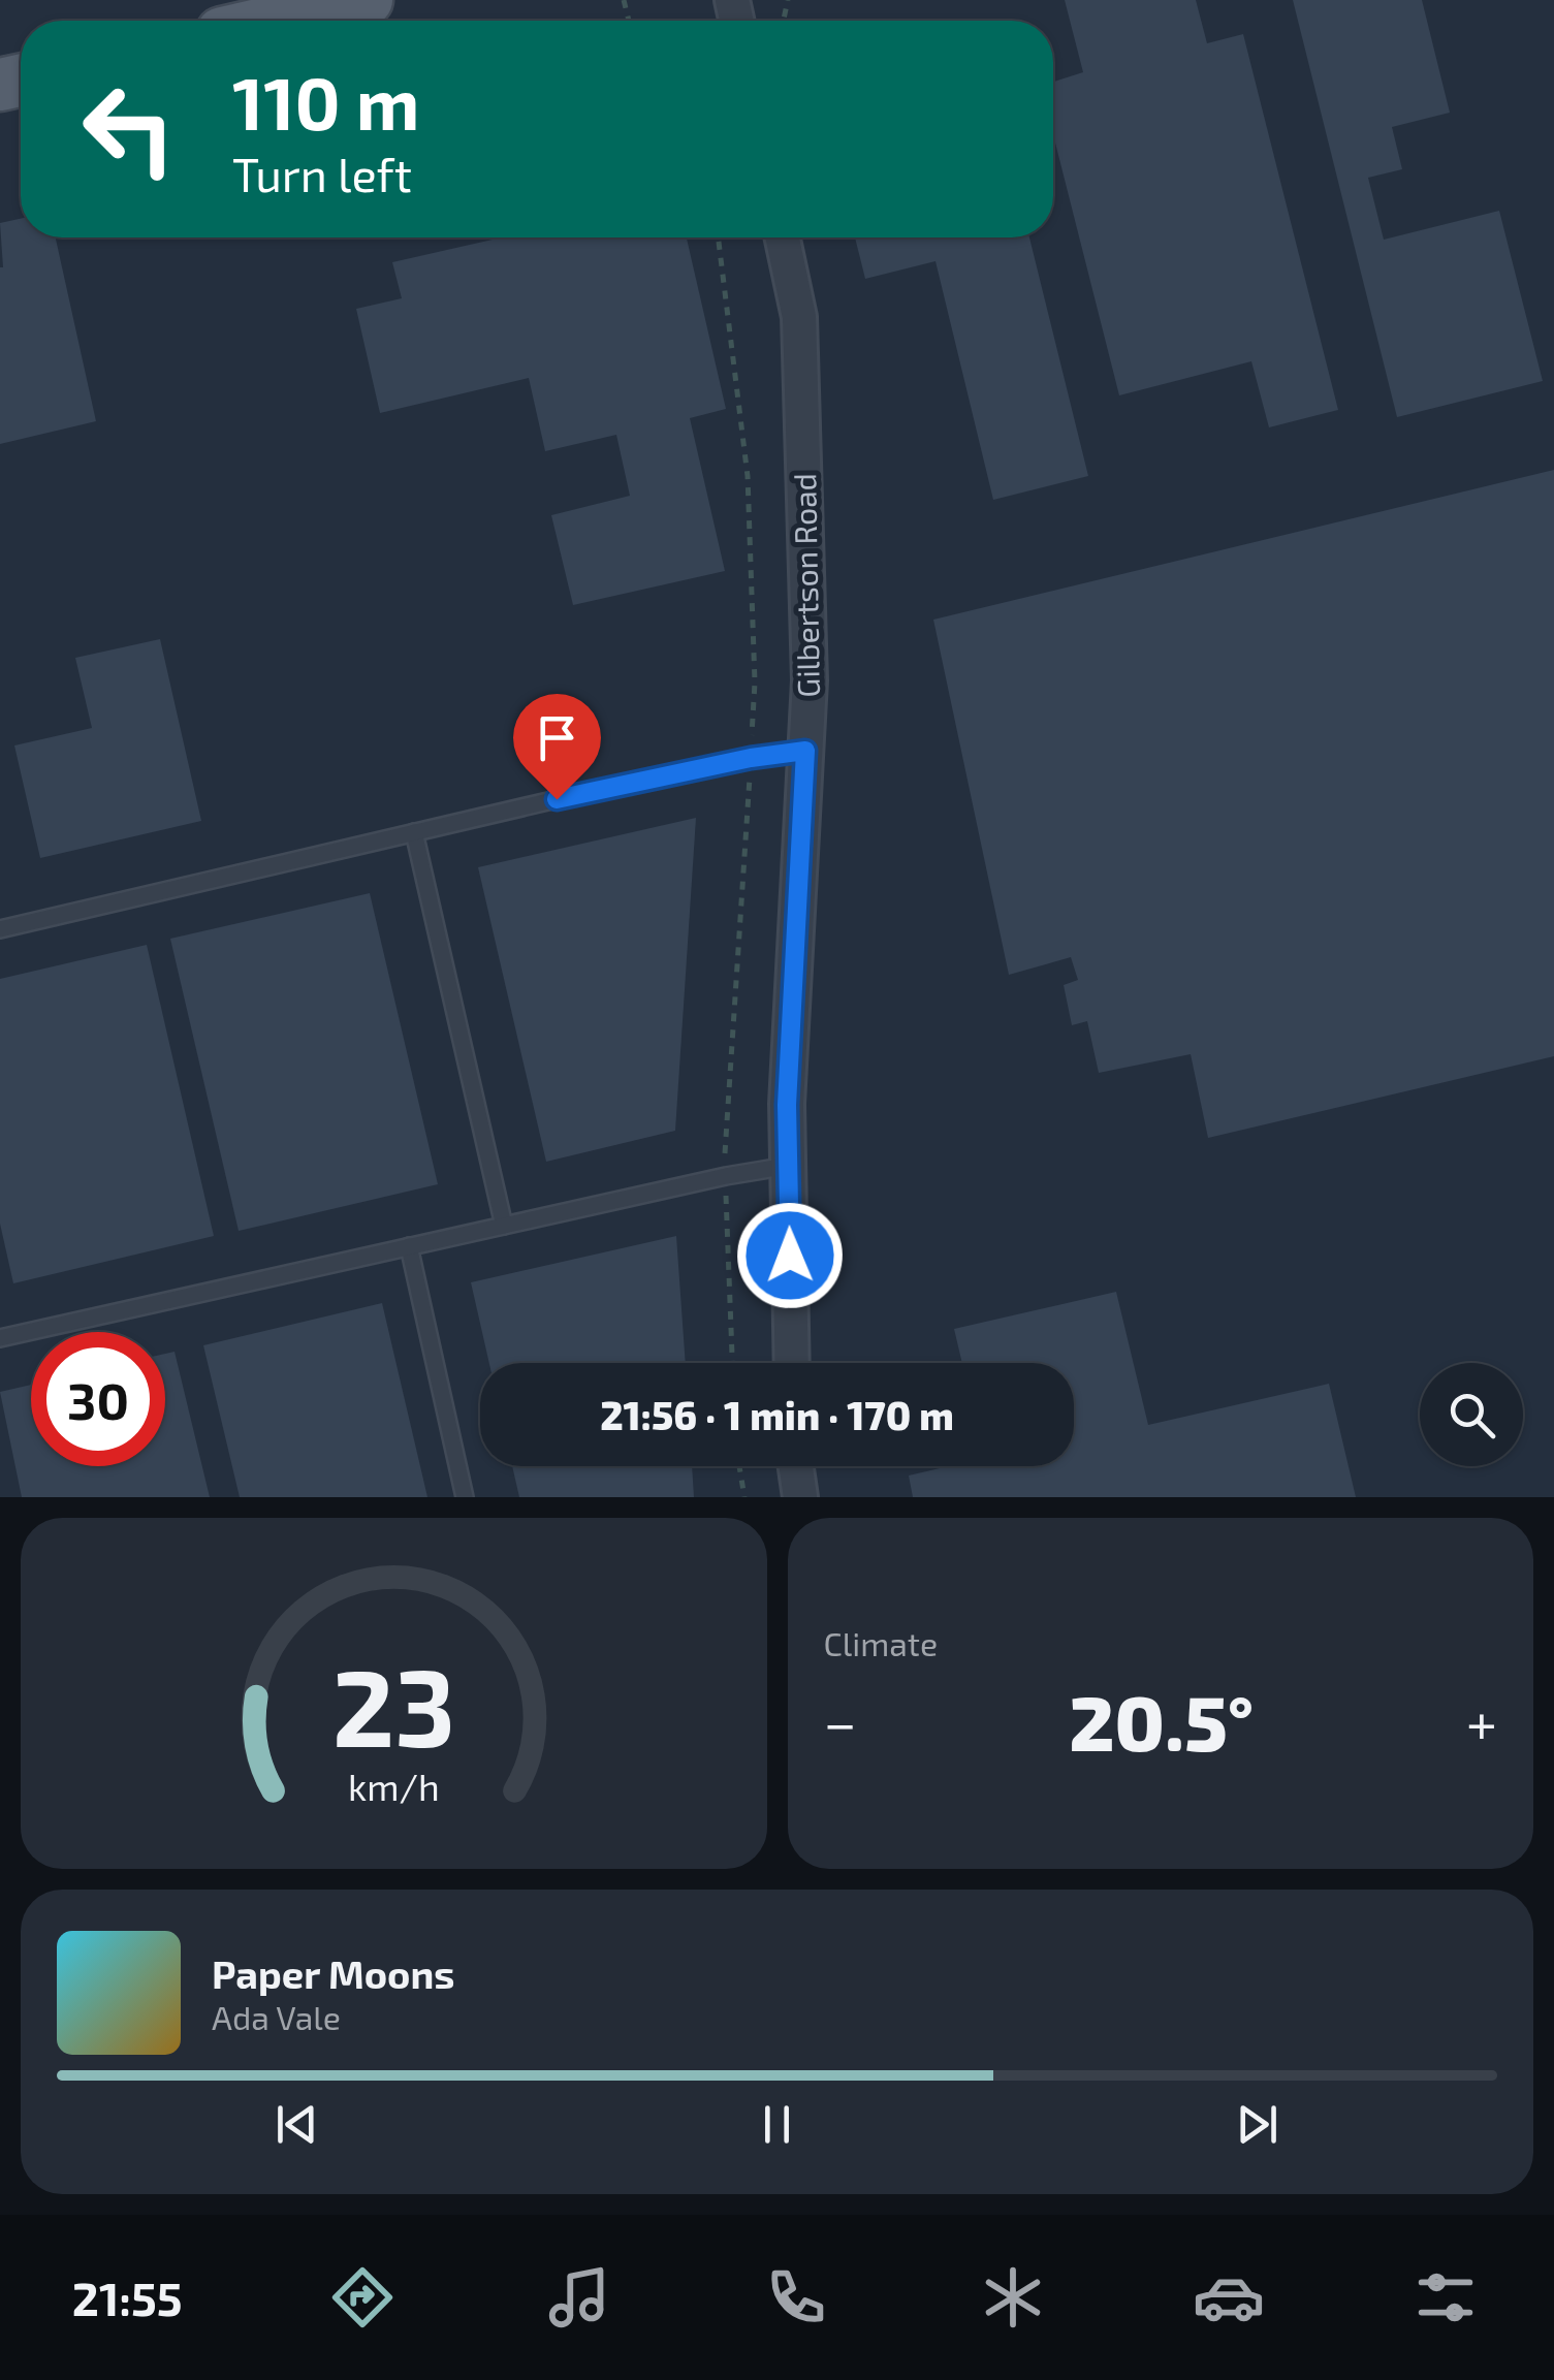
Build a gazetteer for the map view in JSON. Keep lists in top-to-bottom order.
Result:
{
  "streets": {
    "street": ["Gilbertson Road"]
  },
  "page": {
    "turn": ["110 m", "Turn left"],
    "limit": "30",
    "trip": "21:56 · 1 min · 170 m",
    "tile": "Climate",
    "heat": ["−", "20.5°", "+"],
    "song": ["Paper Moons", "Ada Vale"],
    "tabs": "21:55",
    "gauge": ["23", "km/h"]
  }
}
